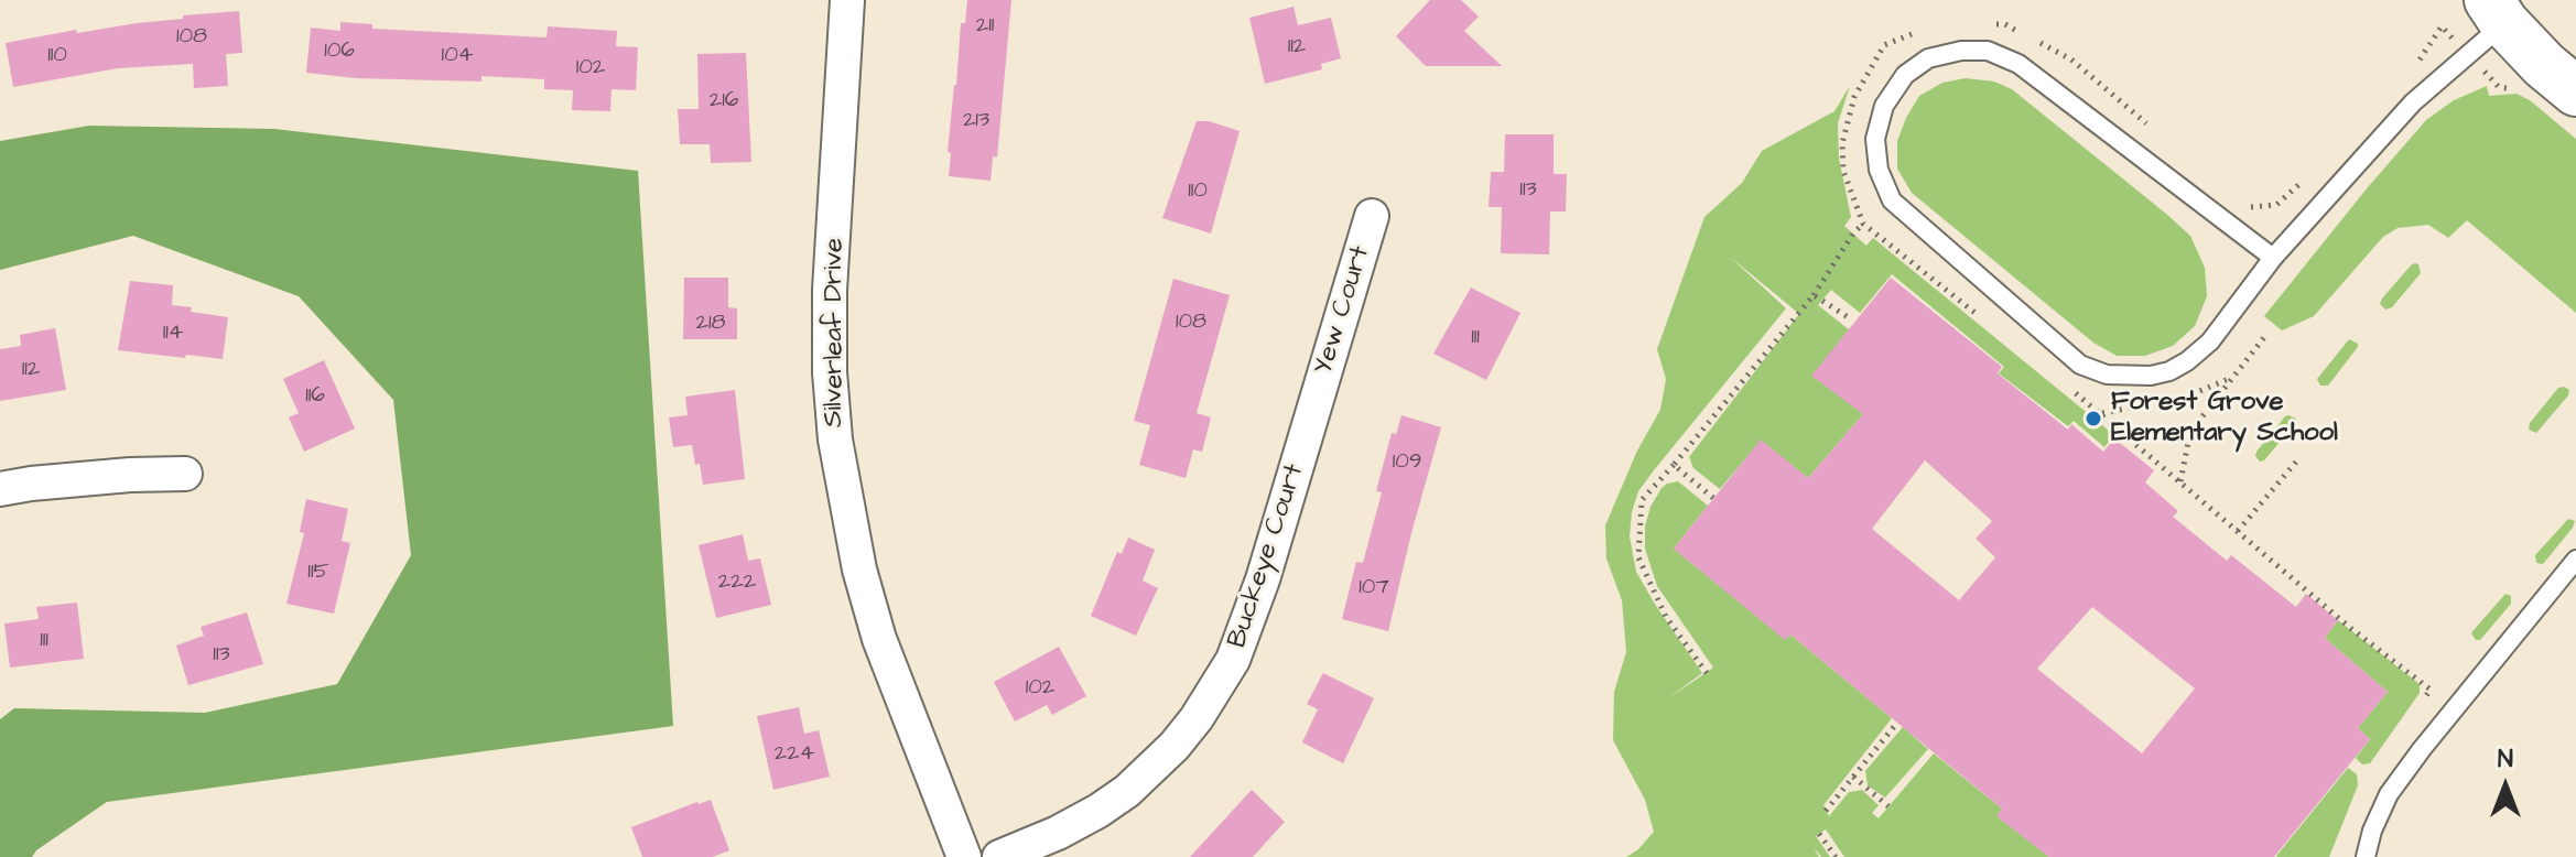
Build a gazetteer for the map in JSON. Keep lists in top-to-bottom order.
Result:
{
  "streets": {
    "street": ["Yew Court", "Silverleaf Drive", "Buckeye Court"]
  },
  "crossings": [
    ["Yew Court", "Buckeye Court"]
  ],
  "places": ["Forest Grove Elementary School"],
  "house_numbers": [
    "211",
    "108",
    "112",
    "106",
    "110",
    "104",
    "102",
    "216",
    "213",
    "113",
    "110",
    "108",
    "218",
    "114",
    "111",
    "112",
    "116",
    "109",
    "115",
    "222",
    "107",
    "111",
    "113",
    "102",
    "224"
  ],
  "north": "top"
}
